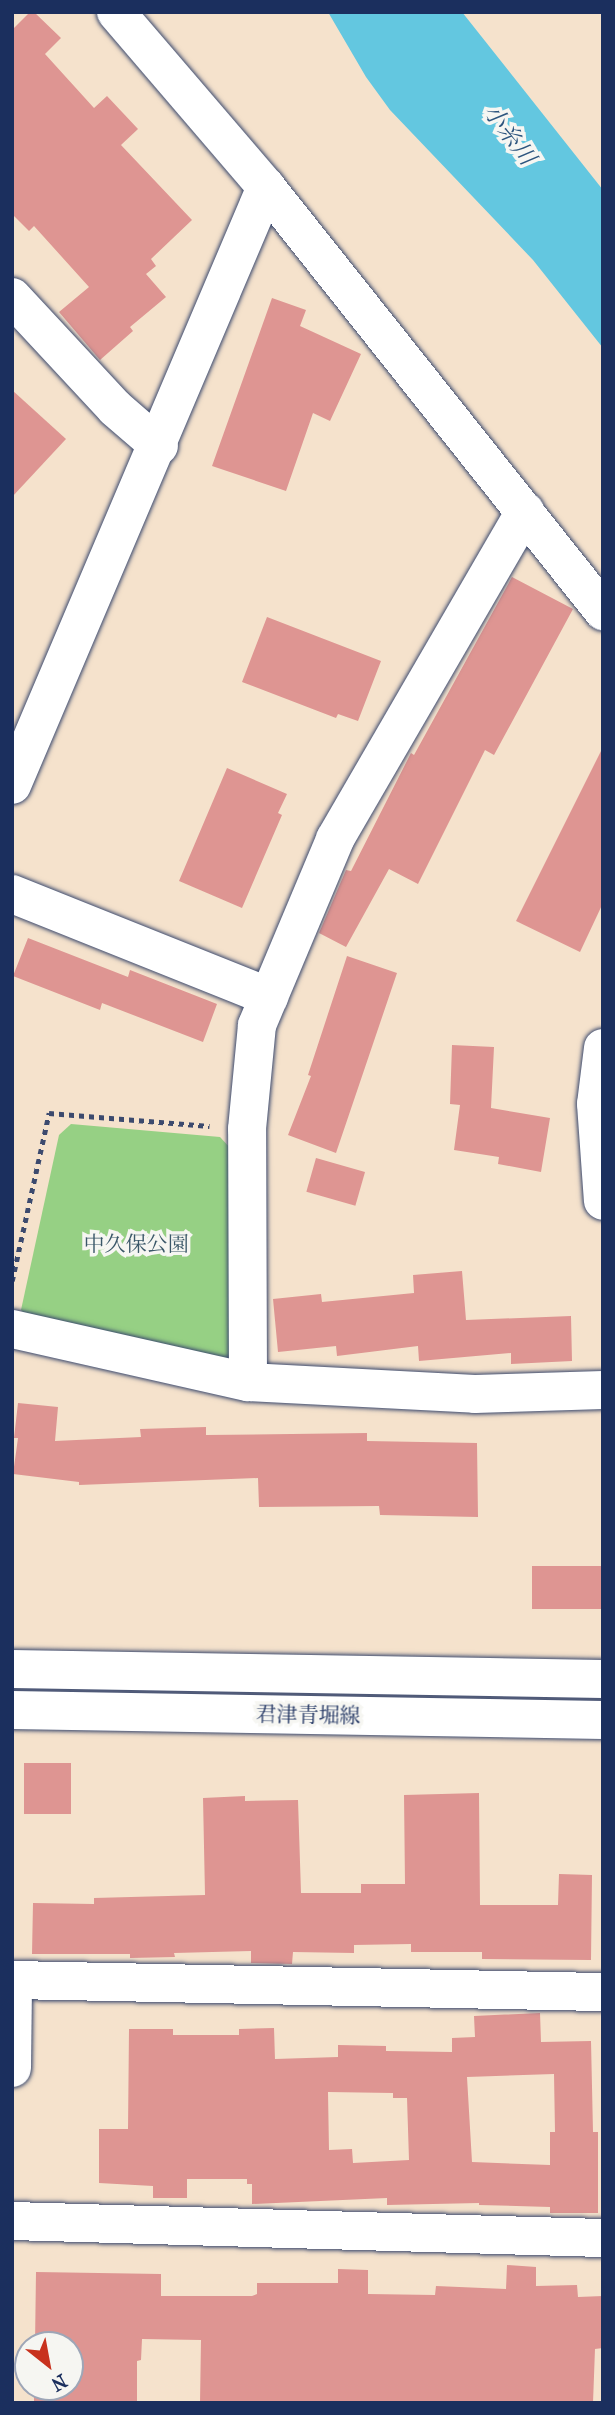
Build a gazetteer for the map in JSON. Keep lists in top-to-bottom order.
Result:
{
  "streets": {
    "street": ["君津青堀線"]
  },
  "water": ["小糸川"],
  "parks": ["中久保公園"],
  "north": "bottom right"
}
